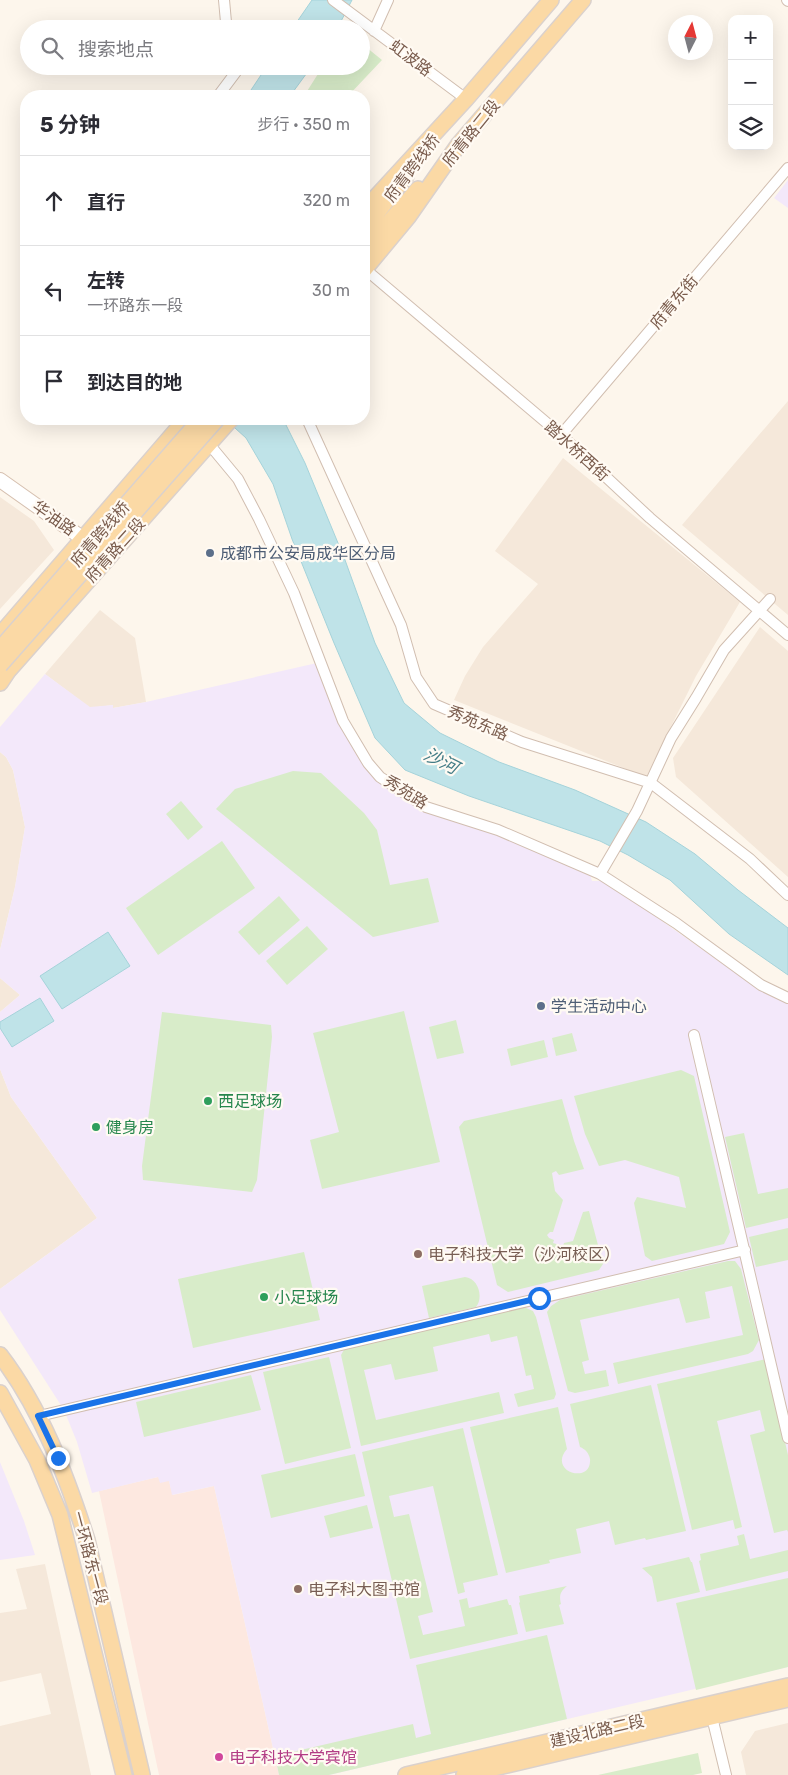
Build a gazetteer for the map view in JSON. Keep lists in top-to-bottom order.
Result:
{
  "streets": {
    "main road": [
      "府青路二段",
      "府青跨线桥",
      "一环路东一段",
      "建设北路二段"
    ],
    "street": [
      "虹波路",
      "府青东街",
      "踏水桥西街",
      "华油路",
      "秀苑东路",
      "秀苑路"
    ]
  },
  "crossings": [
    ["虹波路", "府青路二段"],
    ["虹波路", "府青跨线桥"],
    ["府青路二段", "府青跨线桥"],
    ["府青路二段", "华油路"],
    ["府青路二段", "秀苑路"],
    ["府青东街", "踏水桥西街"]
  ],
  "water": ["沙河"],
  "places": [
    "成都市公安局成华区分局",
    "学生活动中心",
    "西足球场",
    "健身房",
    "电子科技大学（沙河校区）",
    "小足球场",
    "电子科大图书馆",
    "电子科技大学宾馆"
  ],
  "north": "top",
  "page": {
    "map_buttons": ["+", "−"],
    "search": "搜索地点",
    "heading": ["5 分钟", "步行 · 350 m"],
    "list": [
      ["直行", "320 m"],
      ["左转", "一环路东一段", "30 m"],
      "到达目的地"
    ]
  }
}
